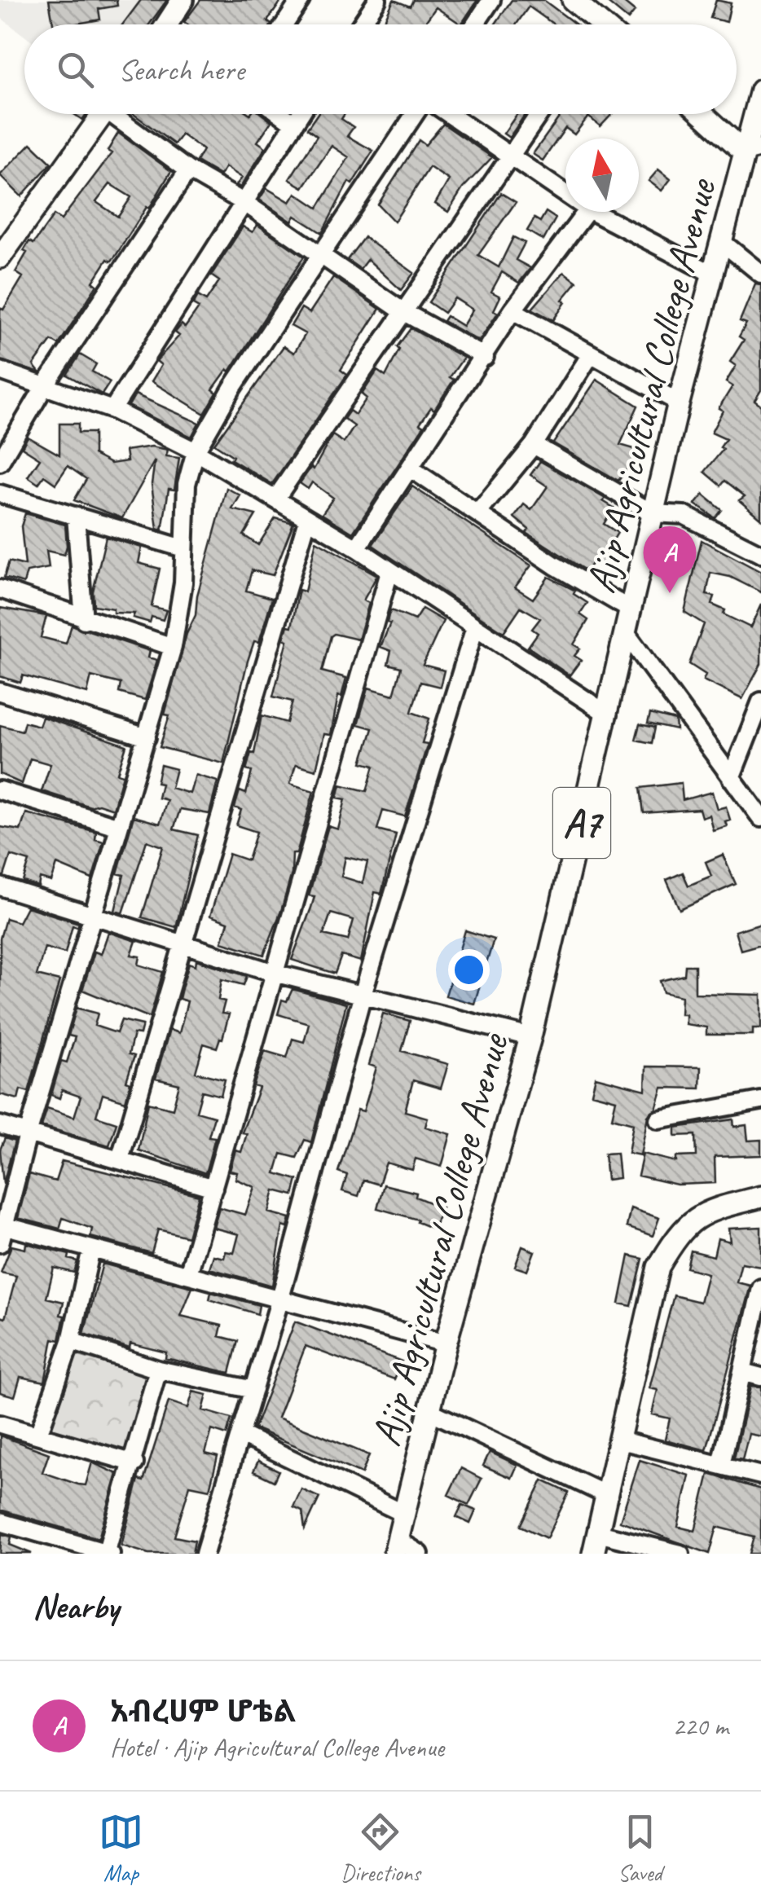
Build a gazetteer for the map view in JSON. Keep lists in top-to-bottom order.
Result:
{
  "streets": {
    "main road": ["Ajip Agricultural College Avenue", "A7"]
  },
  "north": "top",
  "page": {
    "search": "Search here",
    "pins": "A",
    "heading": "Nearby",
    "list": [
      {
        "mark": "A",
        "name": "አብረሀም ሆቴል",
        "note": "Hotel · Ajip Agricultural College Avenue",
        "value": "220 m"
      }
    ],
    "nav": ["Map", "Directions", "Saved"]
  }
}
